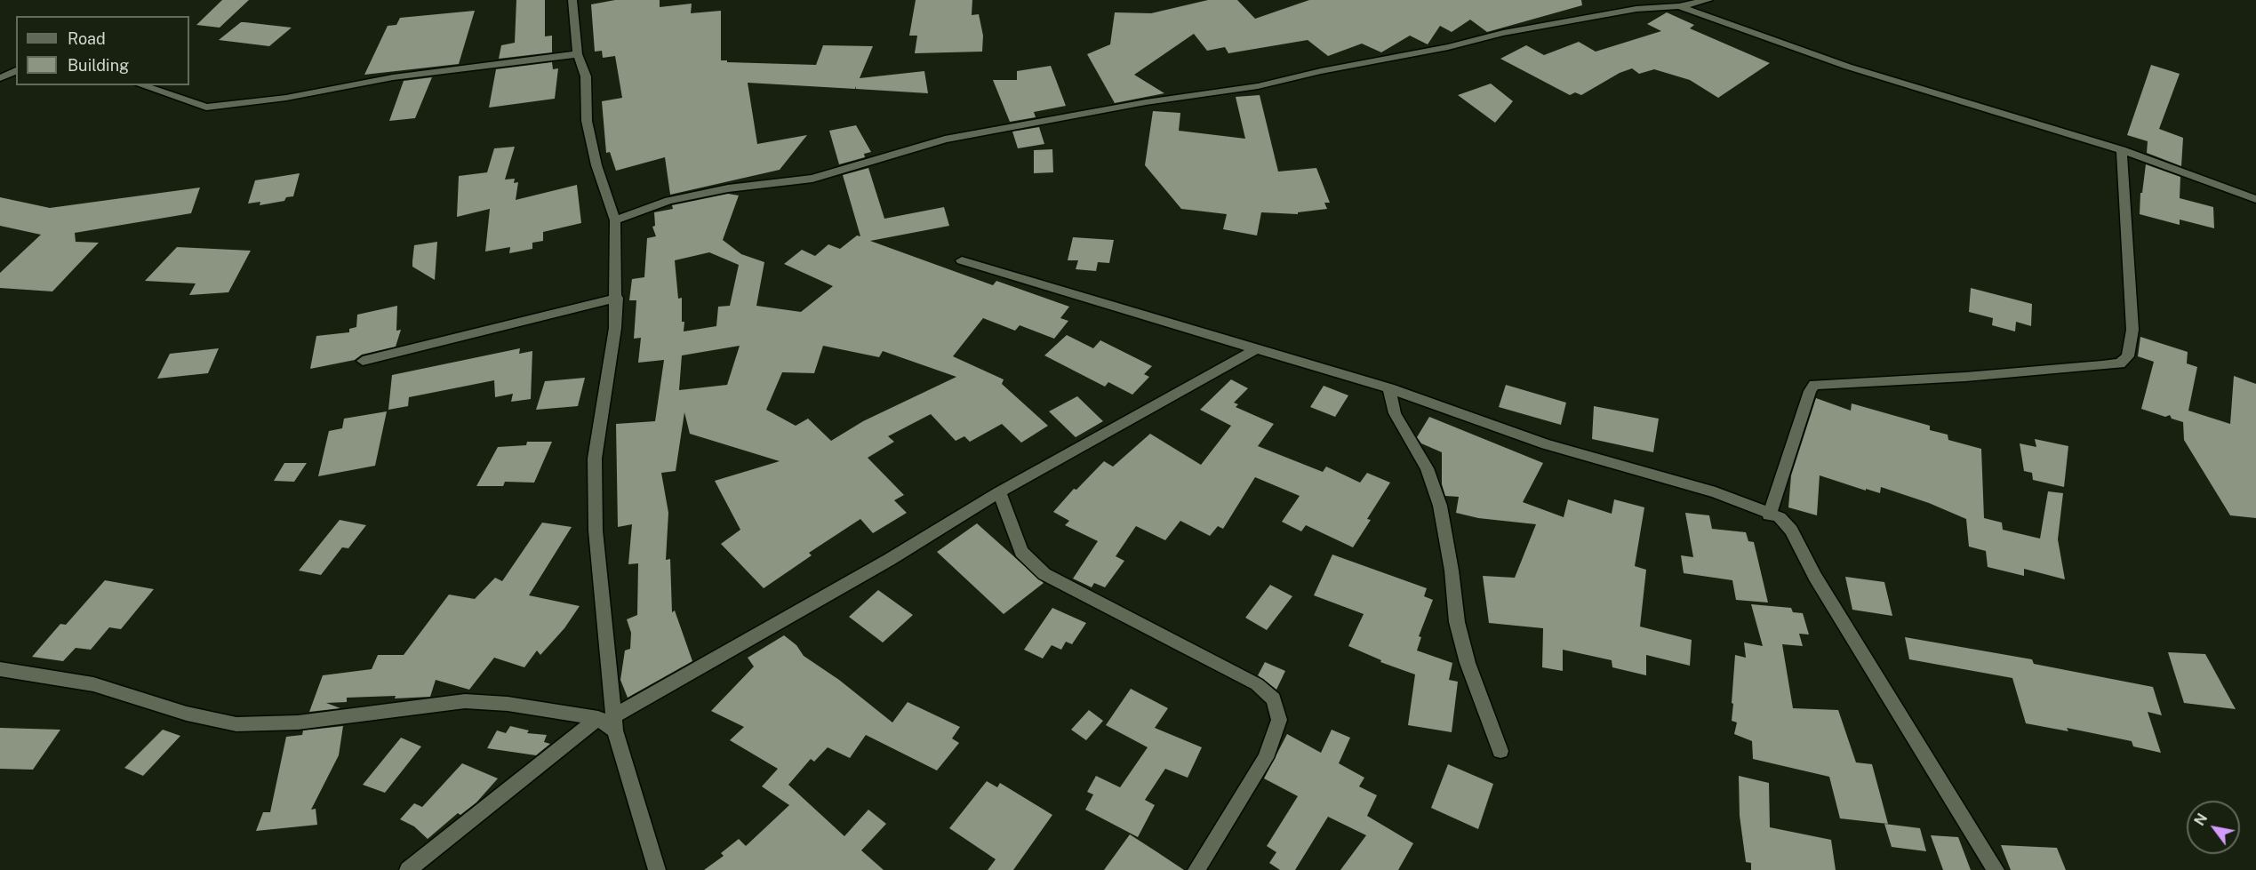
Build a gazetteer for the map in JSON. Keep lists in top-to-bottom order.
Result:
{
  "legend": ["Road", "Building"],
  "north": "top left"
}
